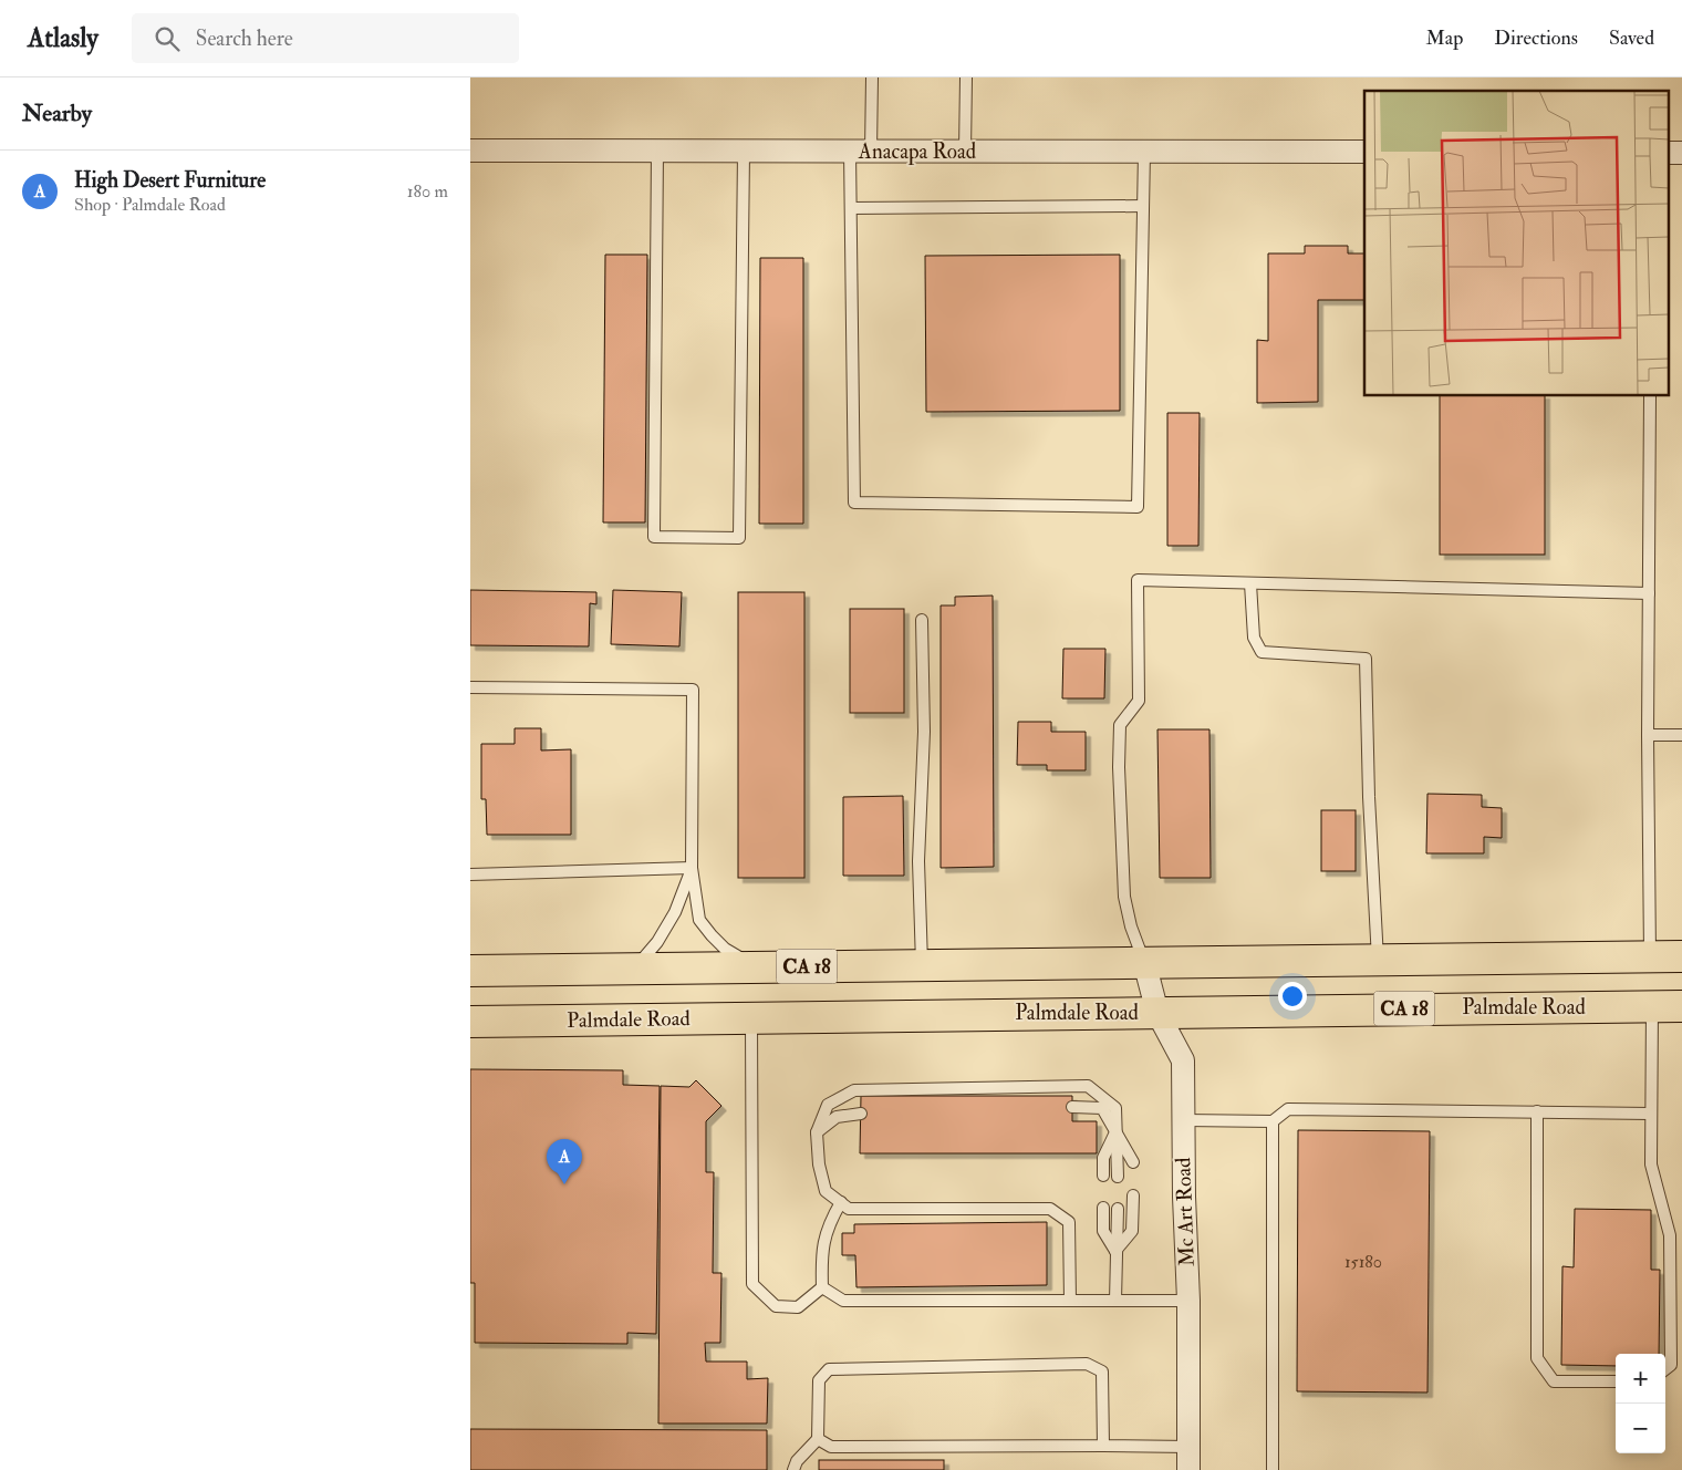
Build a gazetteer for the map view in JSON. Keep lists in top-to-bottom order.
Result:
{
  "streets": {
    "highway": ["CA 18", "Palmdale Road"],
    "street": ["Anacapa Road", "Mc Art Road"]
  },
  "crossings": [
    ["CA 18", "Mc Art Road"],
    ["Palmdale Road", "Mc Art Road"]
  ],
  "house_numbers": ["15180"],
  "page": {
    "header": "Atlasly",
    "search": "Search here",
    "nav": ["Map", "Directions", "Saved"],
    "heading": "Nearby",
    "list": [
      {
        "mark": "A",
        "name": "High Desert Furniture",
        "note": "Shop · Palmdale Road",
        "value": "180 m"
      }
    ],
    "pins": "A",
    "map_buttons": ["+", "−"]
  }
}
